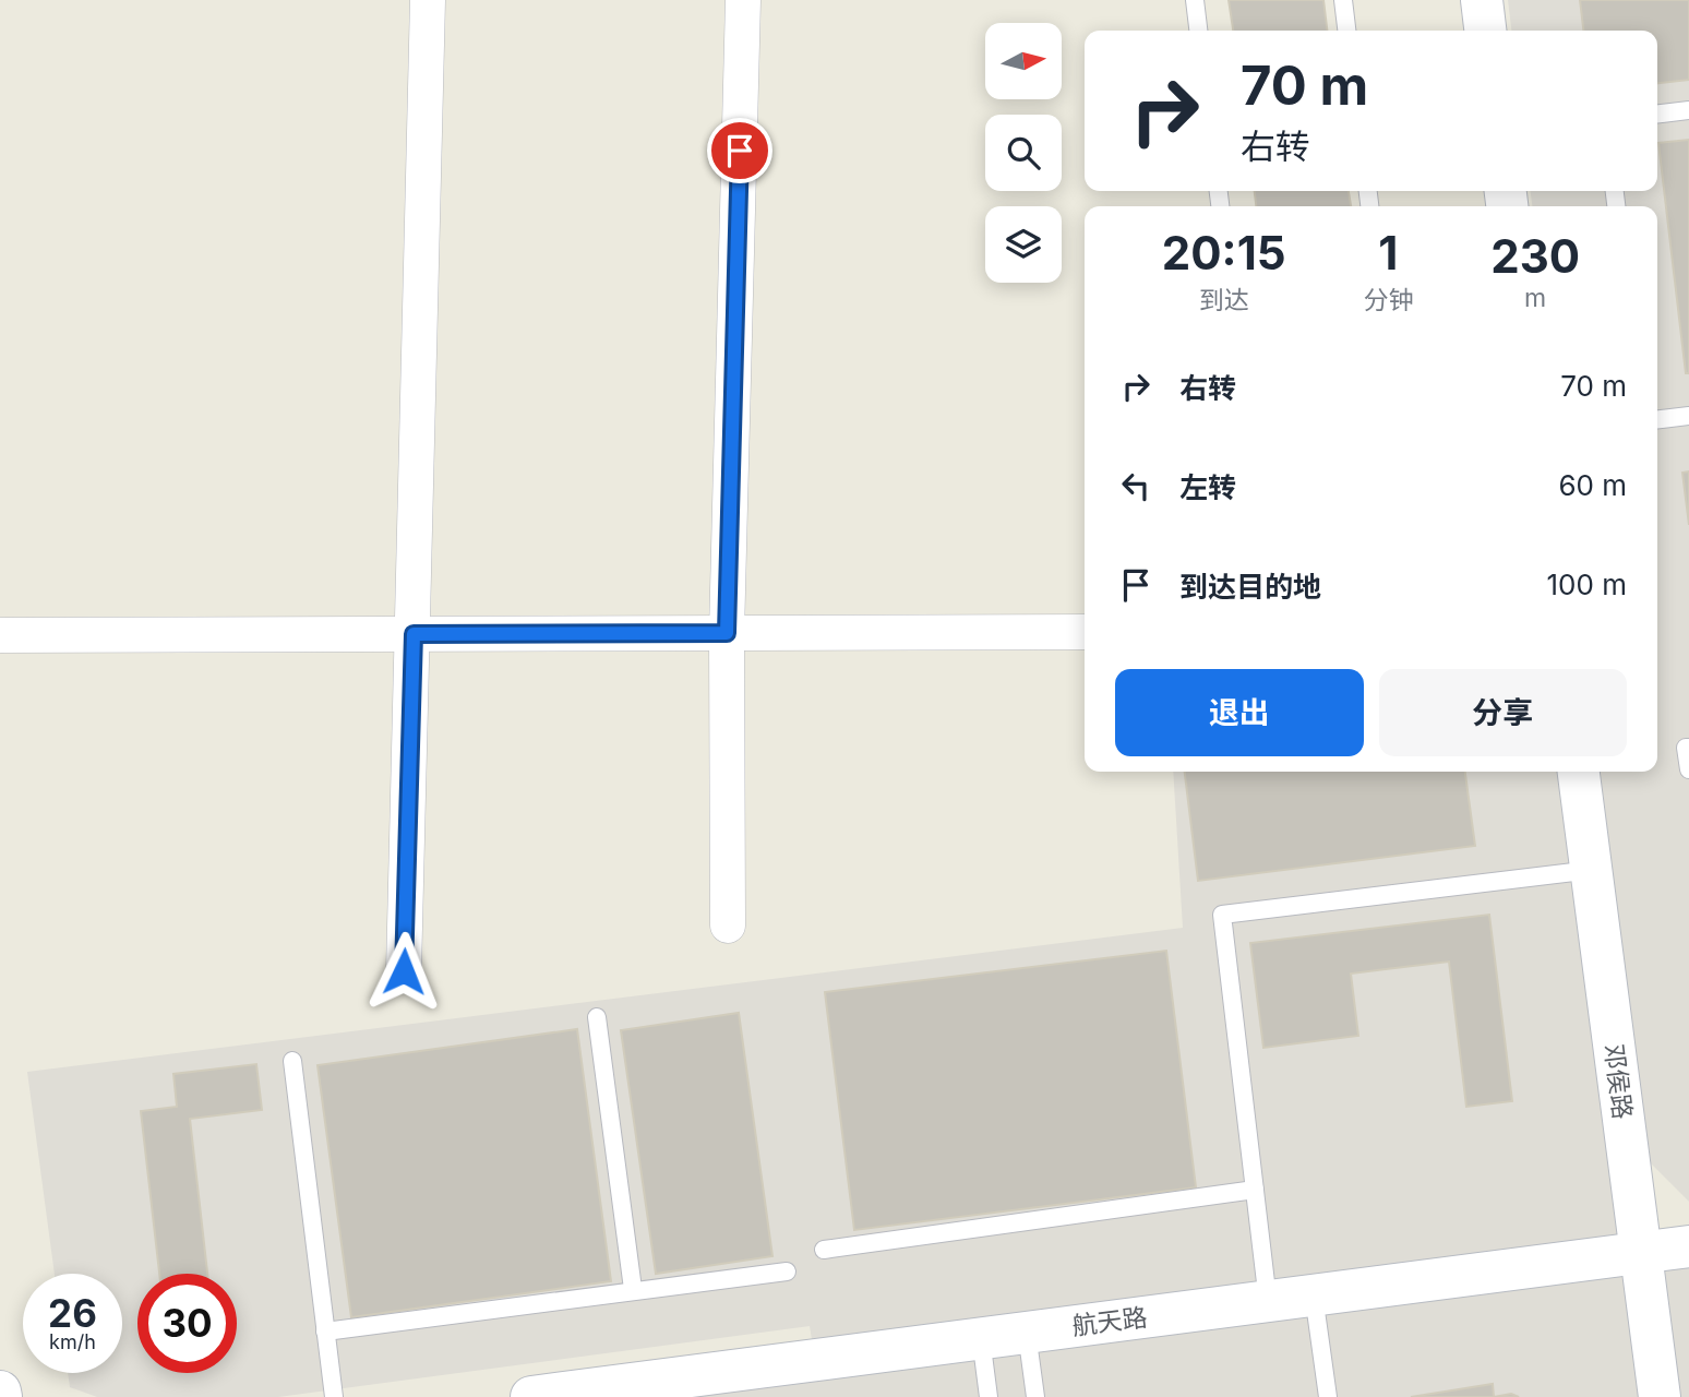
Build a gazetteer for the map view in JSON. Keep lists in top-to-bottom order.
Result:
{
  "streets": {
    "street": ["邓侯路", "航天路"]
  },
  "crossings": [
    ["邓侯路", "航天路"]
  ],
  "north": "right",
  "page": {
    "turn": ["70 m", "右转"],
    "eta": [
      "20:15",
      "到达",
      "1",
      "分钟",
      "230",
      "m"
    ],
    "list": [
      {
        "name": "右转",
        "value": "70 m"
      },
      {
        "name": "左转",
        "value": "60 m"
      },
      {
        "name": "到达目的地",
        "value": "100 m"
      }
    ],
    "buttons": ["退出", "分享"],
    "speed": "26 km/h",
    "limit": "30"
  }
}
